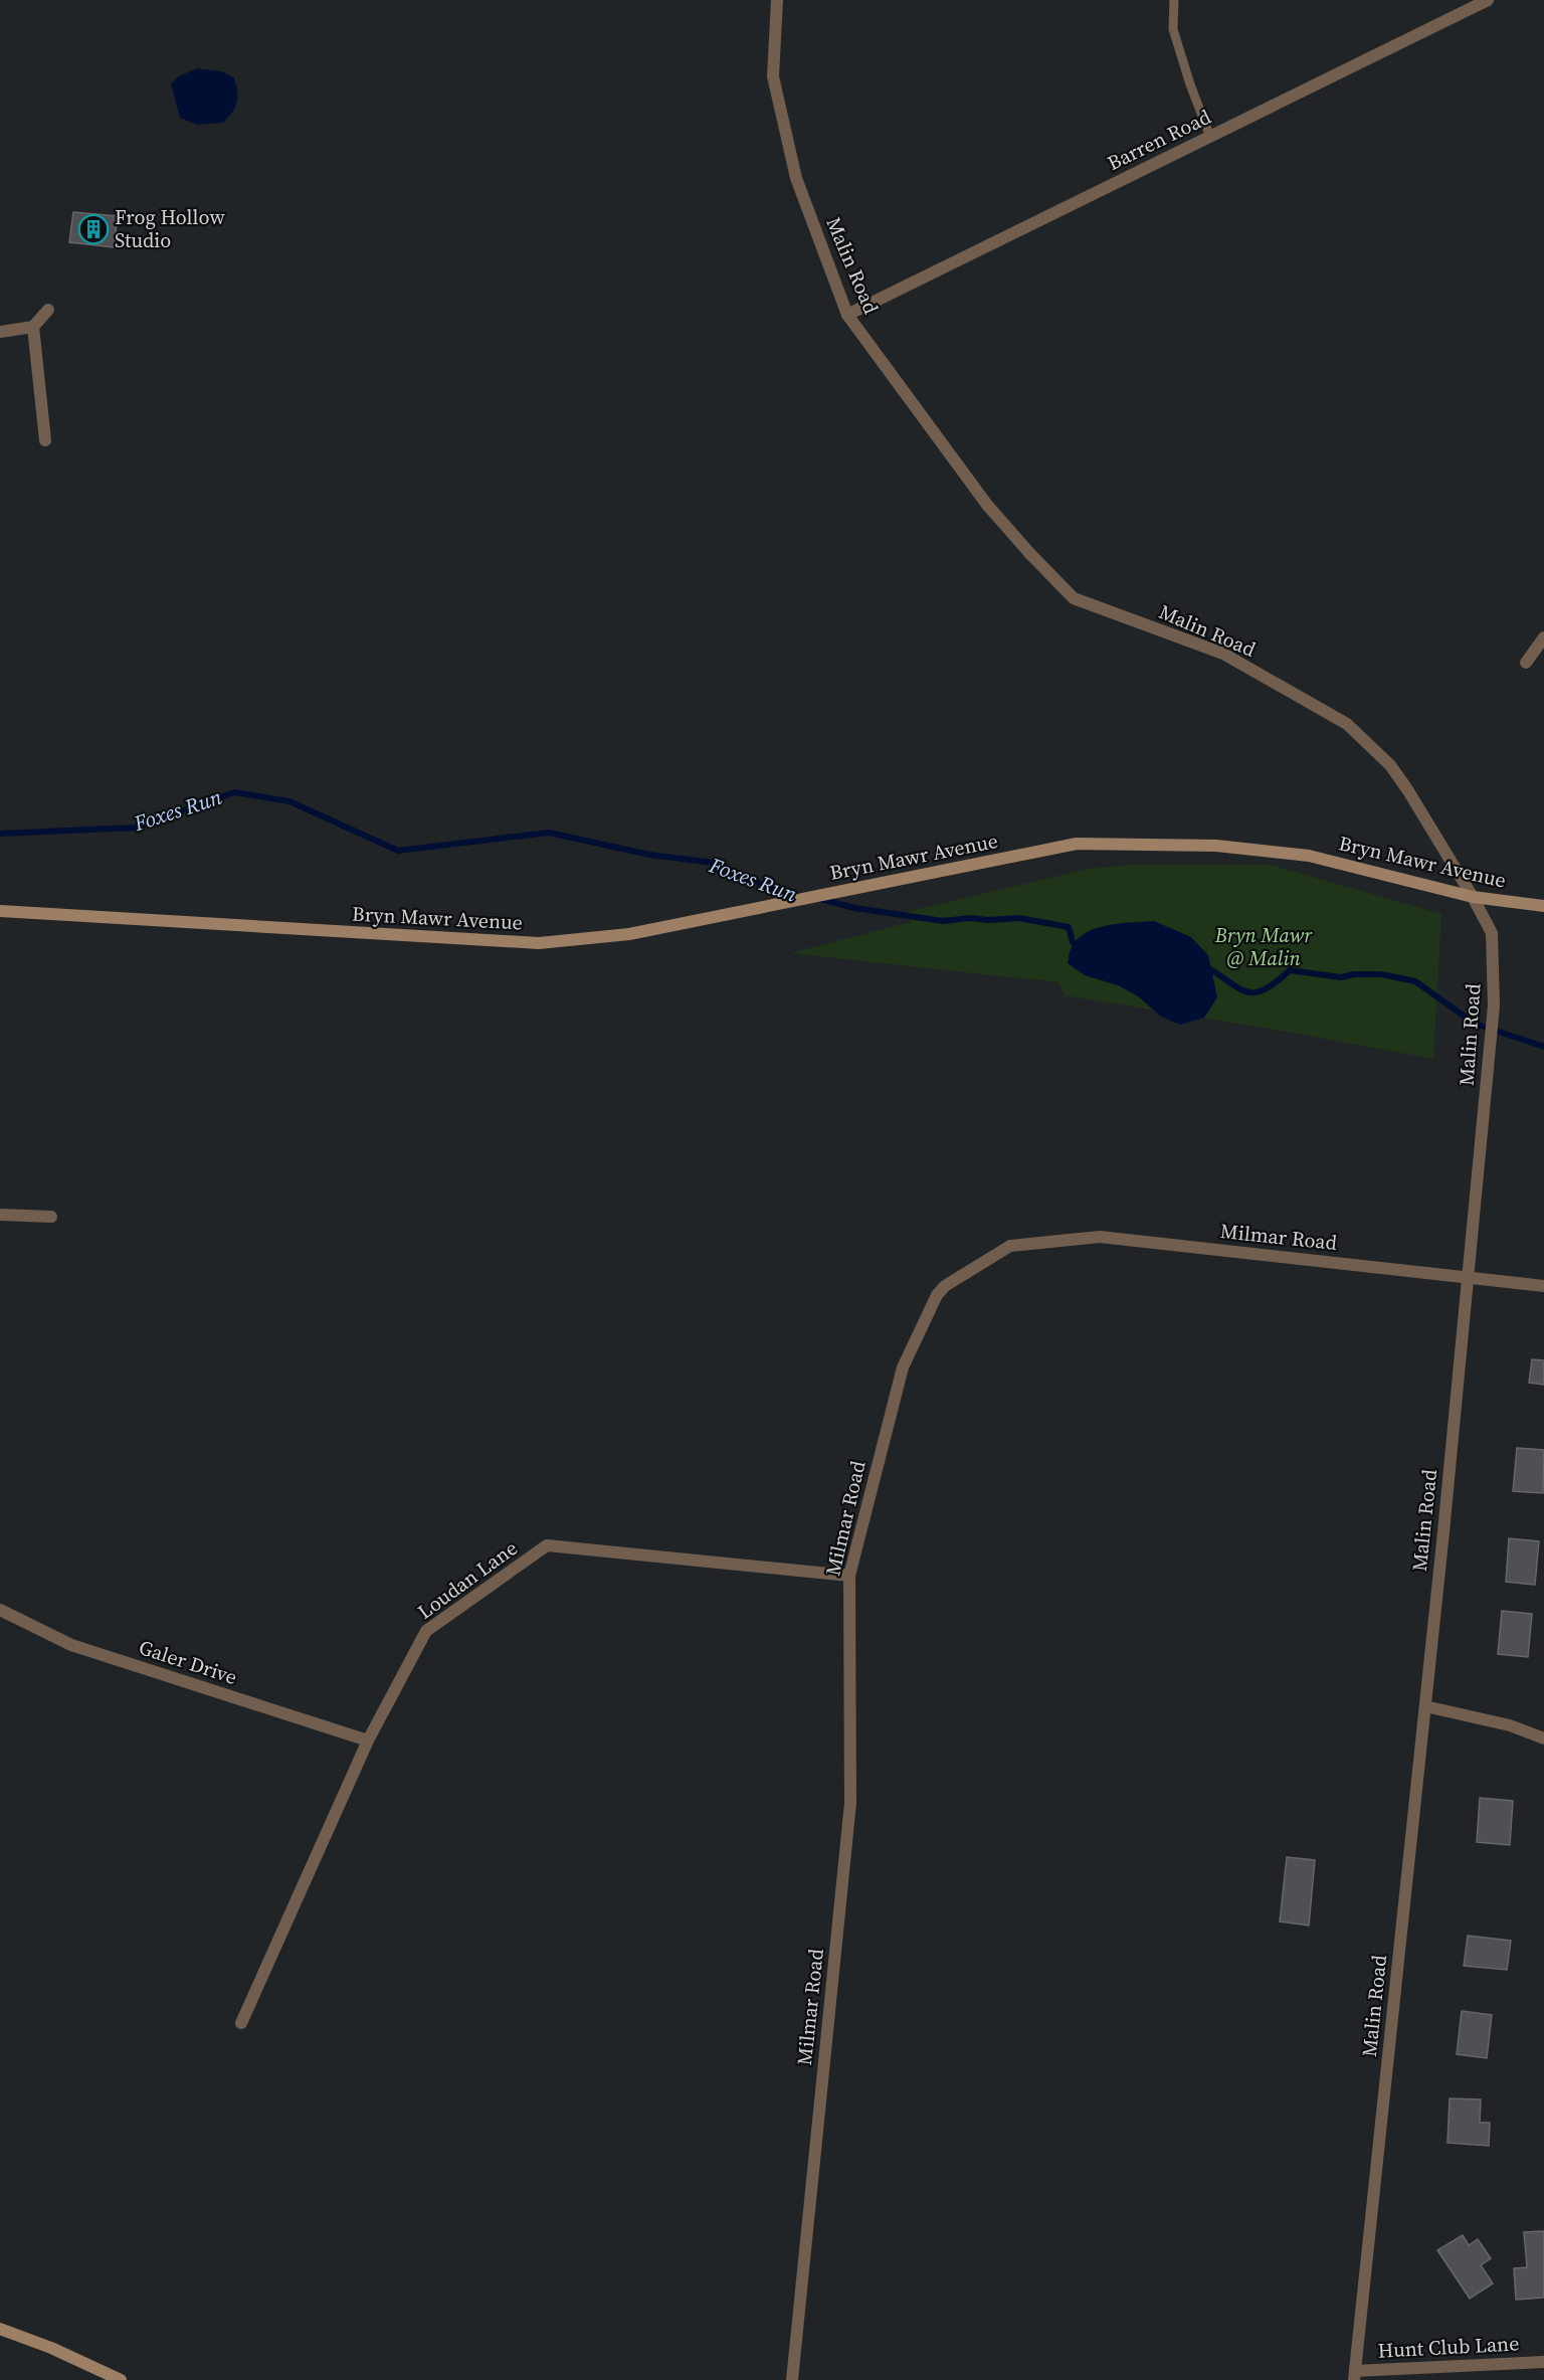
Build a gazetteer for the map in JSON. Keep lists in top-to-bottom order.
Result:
{
  "streets": {
    "main road": ["Bryn Mawr Avenue"],
    "street": [
      "Barren Road",
      "Malin Road",
      "Milmar Road",
      "Loudan Lane",
      "Galer Drive",
      "Hunt Club Lane"
    ]
  },
  "crossings": [
    ["Barren Road", "Malin Road"],
    ["Malin Road", "Bryn Mawr Avenue"],
    ["Malin Road", "Milmar Road"],
    ["Malin Road", "Hunt Club Lane"],
    ["Milmar Road", "Loudan Lane"],
    ["Loudan Lane", "Galer Drive"]
  ],
  "water": ["Foxes Run"],
  "parks": ["Bryn Mawr @ Malin"],
  "places": {
    "building": ["Frog Hollow Studio"]
  }
}
